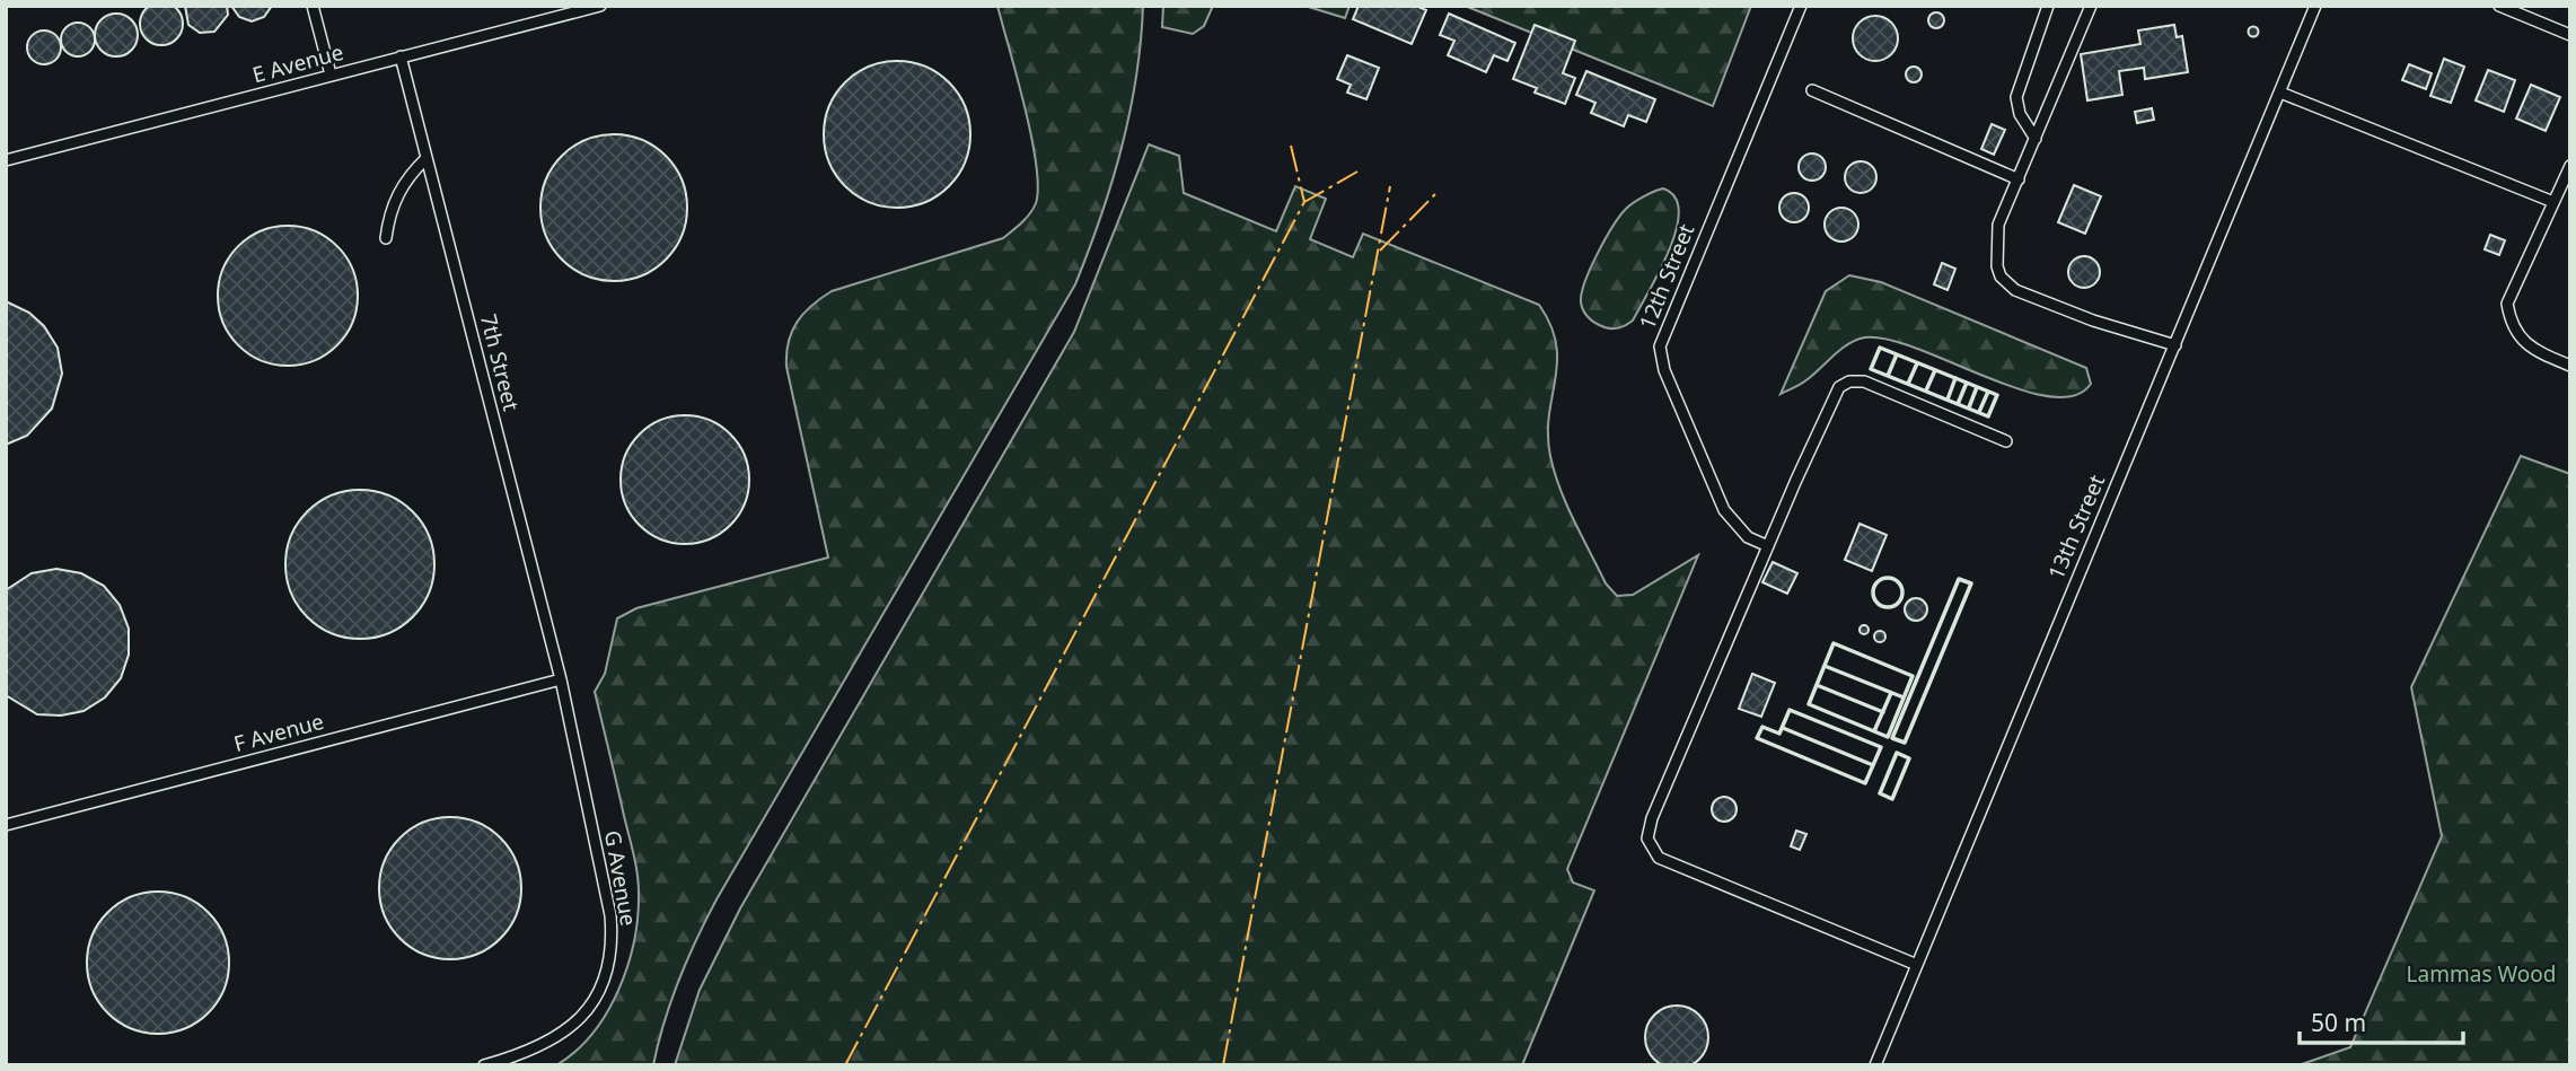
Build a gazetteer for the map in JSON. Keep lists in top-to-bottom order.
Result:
{
  "streets": {
    "lane": [
      "E Avenue",
      "12th Street",
      "7th Street",
      "13th Street",
      "F Avenue",
      "G Avenue"
    ]
  },
  "crossings": [
    ["E Avenue", "7th Street"],
    ["7th Street", "F Avenue"],
    ["7th Street", "G Avenue"],
    ["F Avenue", "G Avenue"]
  ],
  "parks": ["Lammas Wood"],
  "scale_bar": "50 m"
}
